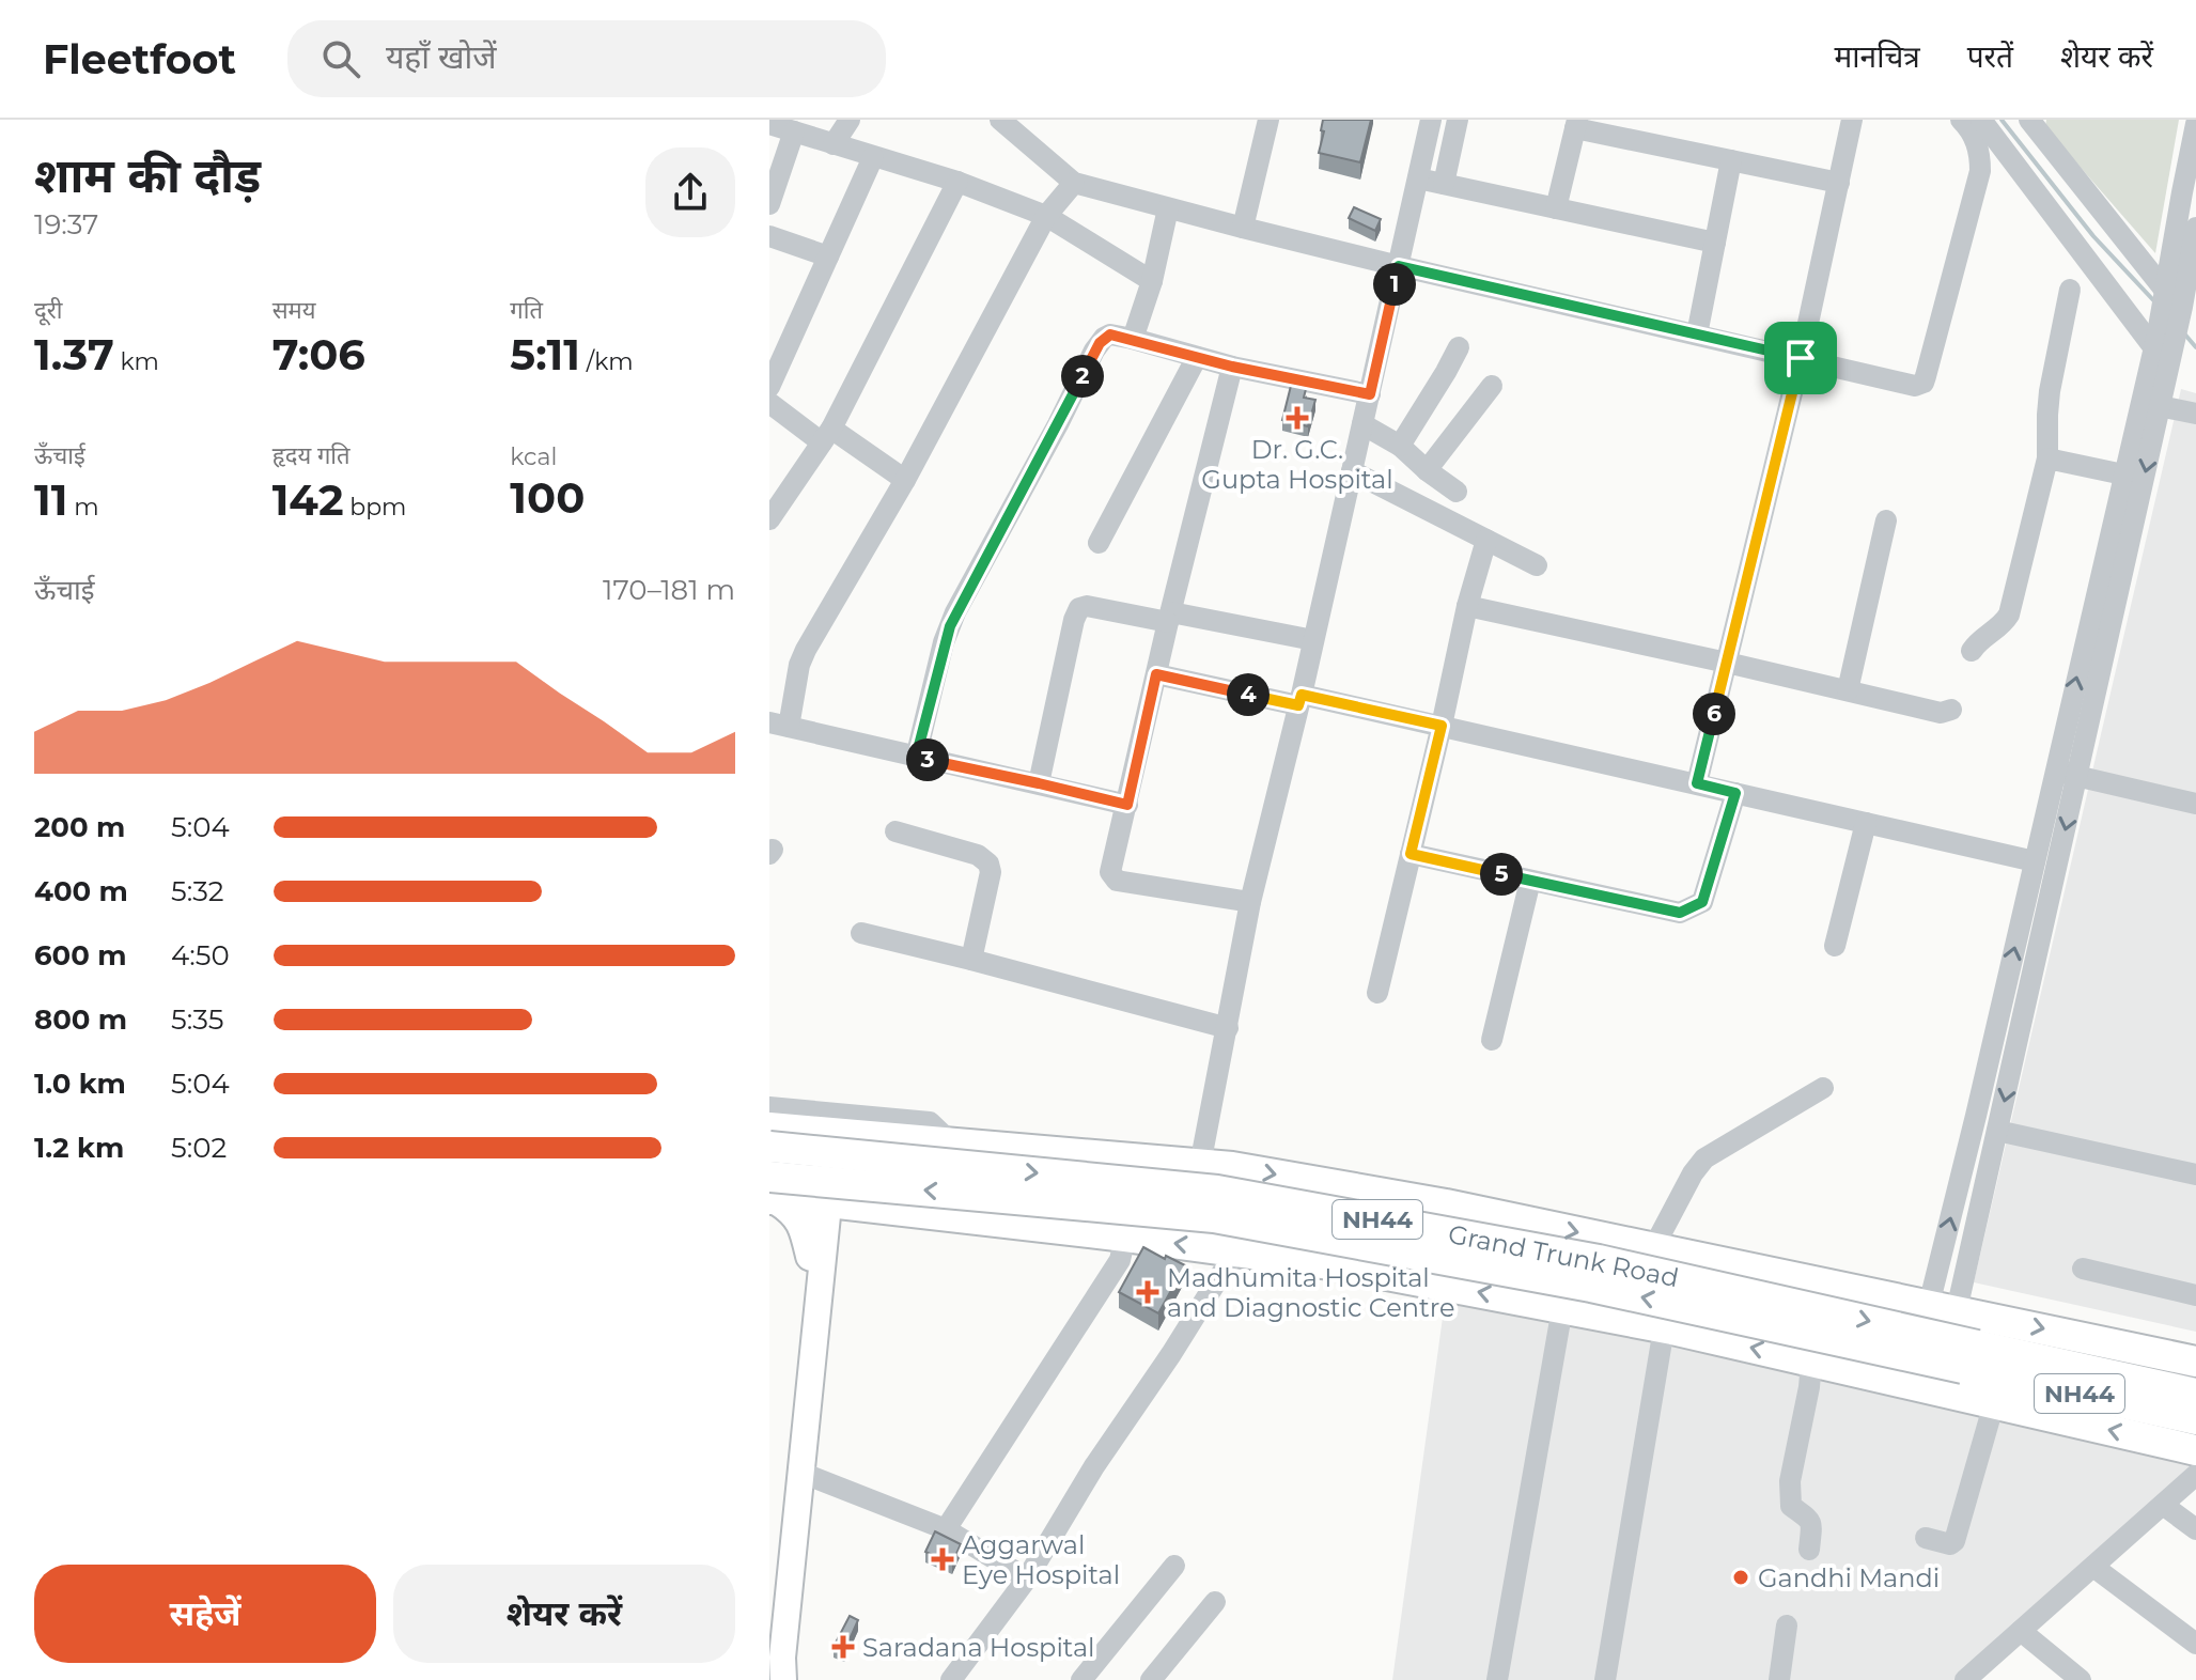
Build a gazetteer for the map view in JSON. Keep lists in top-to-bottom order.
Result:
{
  "streets": {
    "highway": ["NH44", "Grand Trunk Road"]
  },
  "places": {
    "health": [
      "Dr. G.C. Gupta Hospital",
      "Madhumita Hospital and Diagnostic Centre",
      "Aggarwal Eye Hospital",
      "Saradana Hospital"
    ],
    "other": ["Gandhi Mandi"]
  },
  "page": {
    "header": "Fleetfoot",
    "search": "यहाँ खोजें",
    "nav": ["मानचित्र", "परतें", "शेयर करें"],
    "heading": ["शाम की दौड़", "19:37"],
    "pins": [
      "1",
      "2",
      "4",
      "6",
      "3",
      "5"
    ],
    "stats": [
      ["दूरी", "1.37 km"],
      ["समय", "7:06"],
      ["गति", "5:11 /km"],
      ["ऊँचाई", "11 m"],
      ["हृदय गति", "142 bpm"],
      ["kcal", "100"]
    ],
    "chart": ["ऊँचाई", "170–181 m"],
    "list": [
      {
        "name": "200 m",
        "note": "5:04"
      },
      {
        "name": "400 m",
        "note": "5:32"
      },
      {
        "name": "600 m",
        "note": "4:50"
      },
      {
        "name": "800 m",
        "note": "5:35"
      },
      {
        "name": "1.0 km",
        "note": "5:04"
      },
      {
        "name": "1.2 km",
        "note": "5:02"
      }
    ],
    "buttons": ["सहेजें", "शेयर करें"]
  }
}
